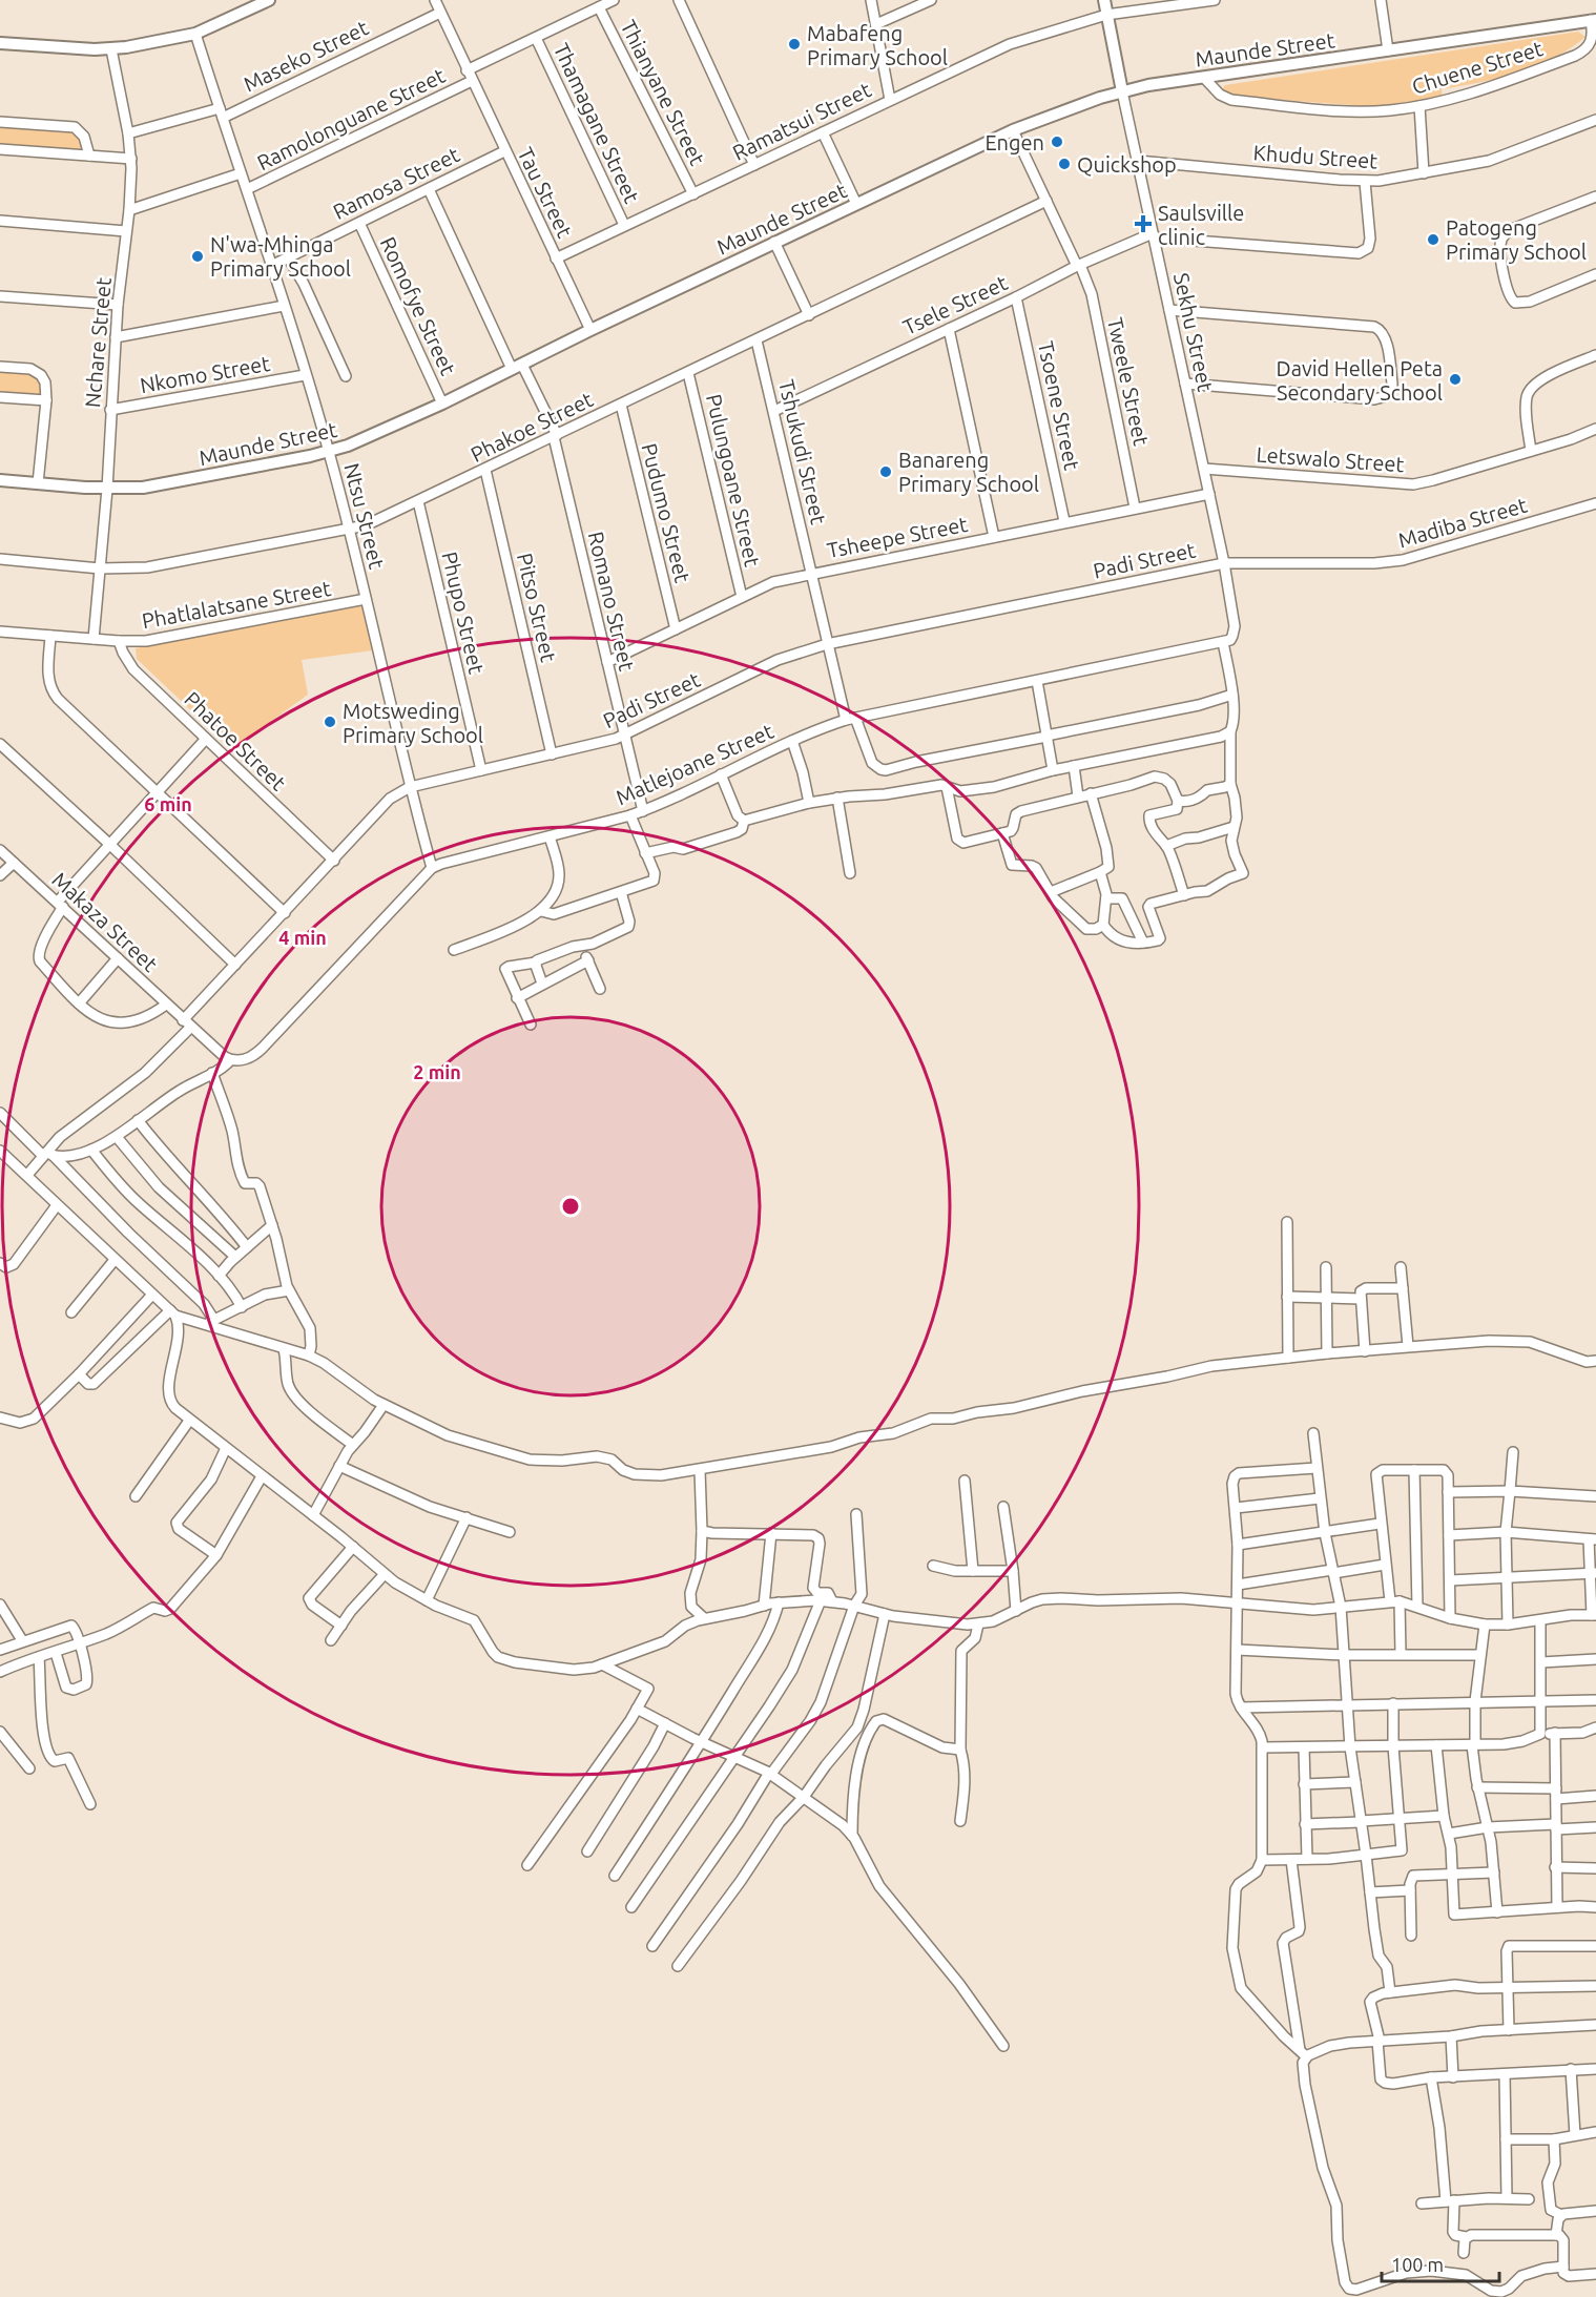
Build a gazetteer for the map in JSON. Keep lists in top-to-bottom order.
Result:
{
  "streets": {
    "street": [
      "Maunde Street",
      "Maseko Street",
      "Chuene Street",
      "Thianyane Street",
      "Ramolonguane Street",
      "Ramatsui Street",
      "Thamagane Street",
      "Khudu Street",
      "Ramosa Street",
      "Tau Street",
      "Tsele Street",
      "Romofye Street",
      "Sekhu Street",
      "Nchare Street",
      "Nkomo Street",
      "Tweele Street",
      "Tsoene Street",
      "Phakoe Street",
      "Tshukudi Street",
      "Letswalo Street",
      "Pulungoane Street",
      "Pudumo Street",
      "Ntsu Street",
      "Madiba Street",
      "Tsheepe Street",
      "Padi Street",
      "Romano Street",
      "Phatlalatsane Street",
      "Pitso Street",
      "Phupo Street",
      "Phatoe Street",
      "Matlejoane Street",
      "Makaza Street"
    ]
  },
  "crossings": [
    ["Maunde Street", "Chuene Street"],
    ["Maunde Street", "Tau Street"],
    ["Maunde Street", "Romofye Street"],
    ["Maunde Street", "Sekhu Street"],
    ["Maunde Street", "Nchare Street"],
    ["Maunde Street", "Tweele Street"],
    ["Maunde Street", "Ntsu Street"],
    ["Maunde Street", "Romano Street"],
    ["Maseko Street", "Tau Street"],
    ["Maseko Street", "Nchare Street"],
    ["Maseko Street", "Ntsu Street"],
    ["Thianyane Street", "Ramatsui Street"],
    ["Ramolonguane Street", "Tau Street"],
    ["Ramolonguane Street", "Ntsu Street"],
    ["Ramatsui Street", "Thamagane Street"],
    ["Ramatsui Street", "Tau Street"],
    ["Ramatsui Street", "Sekhu Street"],
    ["Khudu Street", "Sekhu Street"],
    ["Ramosa Street", "Tau Street"],
    ["Ramosa Street", "Romofye Street"],
    ["Ramosa Street", "Ntsu Street"],
    ["Ramosa Street", "Romano Street"],
    ["Tsele Street", "Sekhu Street"],
    ["Tsele Street", "Tweele Street"],
    ["Tsele Street", "Tsoene Street"],
    ["Tsele Street", "Tshukudi Street"],
    ["Sekhu Street", "Letswalo Street"],
    ["Sekhu Street", "Madiba Street"],
    ["Sekhu Street", "Tsheepe Street"],
    ["Sekhu Street", "Padi Street"],
    ["Sekhu Street", "Matlejoane Street"],
    ["Nchare Street", "Nkomo Street"],
    ["Nchare Street", "Phakoe Street"],
    ["Nchare Street", "Phatlalatsane Street"],
    ["Nkomo Street", "Ntsu Street"],
    ["Tweele Street", "Phakoe Street"],
    ["Tweele Street", "Tsheepe Street"],
    ["Tsoene Street", "Tsheepe Street"],
    ["Phakoe Street", "Tshukudi Street"],
    ["Phakoe Street", "Pulungoane Street"],
    ["Phakoe Street", "Pudumo Street"],
    ["Phakoe Street", "Ntsu Street"],
    ["Phakoe Street", "Romano Street"],
    ["Phakoe Street", "Pitso Street"],
    ["Phakoe Street", "Phupo Street"],
    ["Tshukudi Street", "Tsheepe Street"],
    ["Tshukudi Street", "Padi Street"],
    ["Tshukudi Street", "Matlejoane Street"],
    ["Pulungoane Street", "Tsheepe Street"],
    ["Pudumo Street", "Tsheepe Street"],
    ["Ntsu Street", "Padi Street"],
    ["Ntsu Street", "Phatlalatsane Street"],
    ["Ntsu Street", "Matlejoane Street"],
    ["Madiba Street", "Padi Street"],
    ["Tsheepe Street", "Romano Street"],
    ["Padi Street", "Romano Street"],
    ["Padi Street", "Pitso Street"],
    ["Padi Street", "Phupo Street"],
    ["Padi Street", "Phatoe Street"],
    ["Padi Street", "Matlejoane Street"],
    ["Padi Street", "Makaza Street"],
    ["Romano Street", "Matlejoane Street"],
    ["Phatlalatsane Street", "Phatoe Street"]
  ],
  "places": {
    "other": [
      "Mabafeng Primary School",
      "Engen",
      "Quickshop",
      "Patogeng Primary School",
      "N'wa-Mhinga Primary School",
      "David Hellen Peta Secondary School",
      "Banareng Primary School",
      "Motsweding Primary School"
    ],
    "health": ["Saulsville clinic"]
  },
  "scale_bar": "100 m",
  "rings": ["6 min", "4 min", "2 min"]
}
